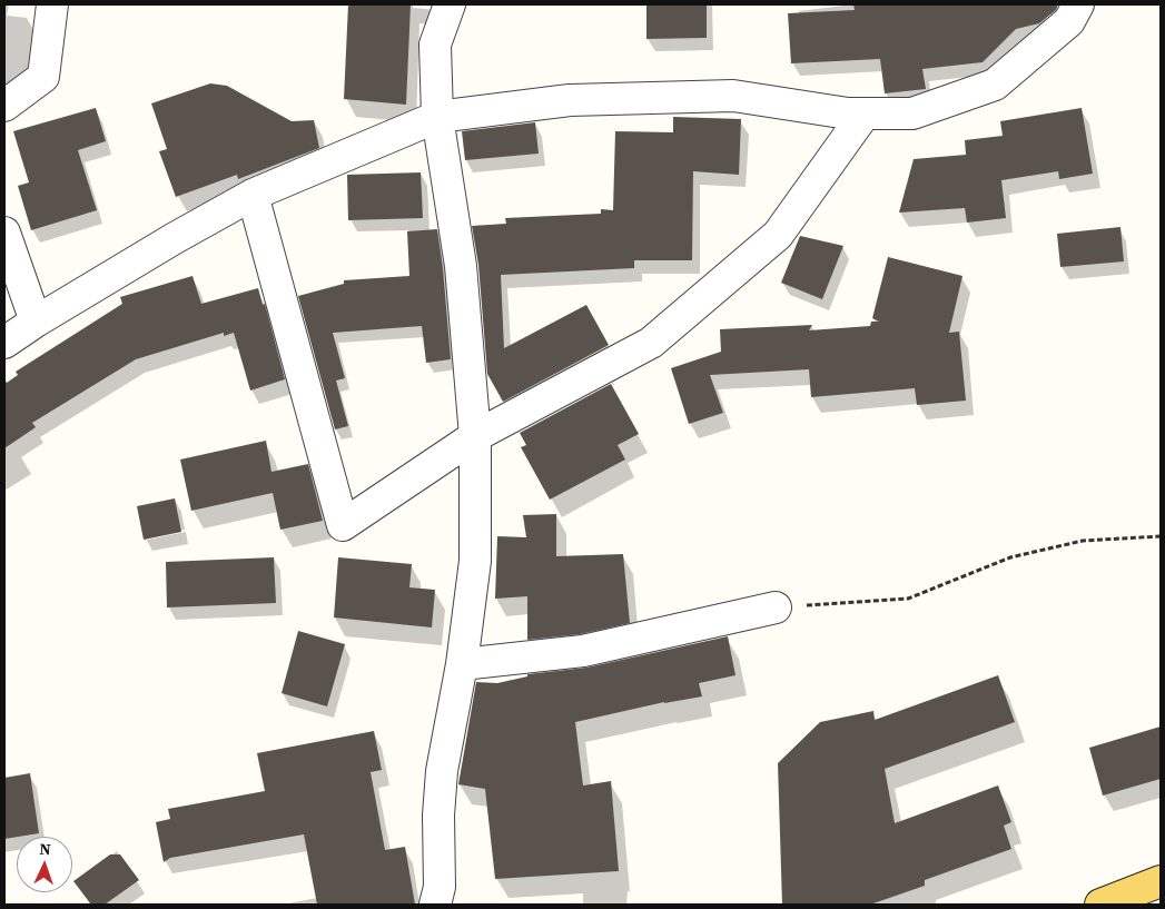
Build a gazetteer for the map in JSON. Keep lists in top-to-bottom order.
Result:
{
  "north": "top"
}
